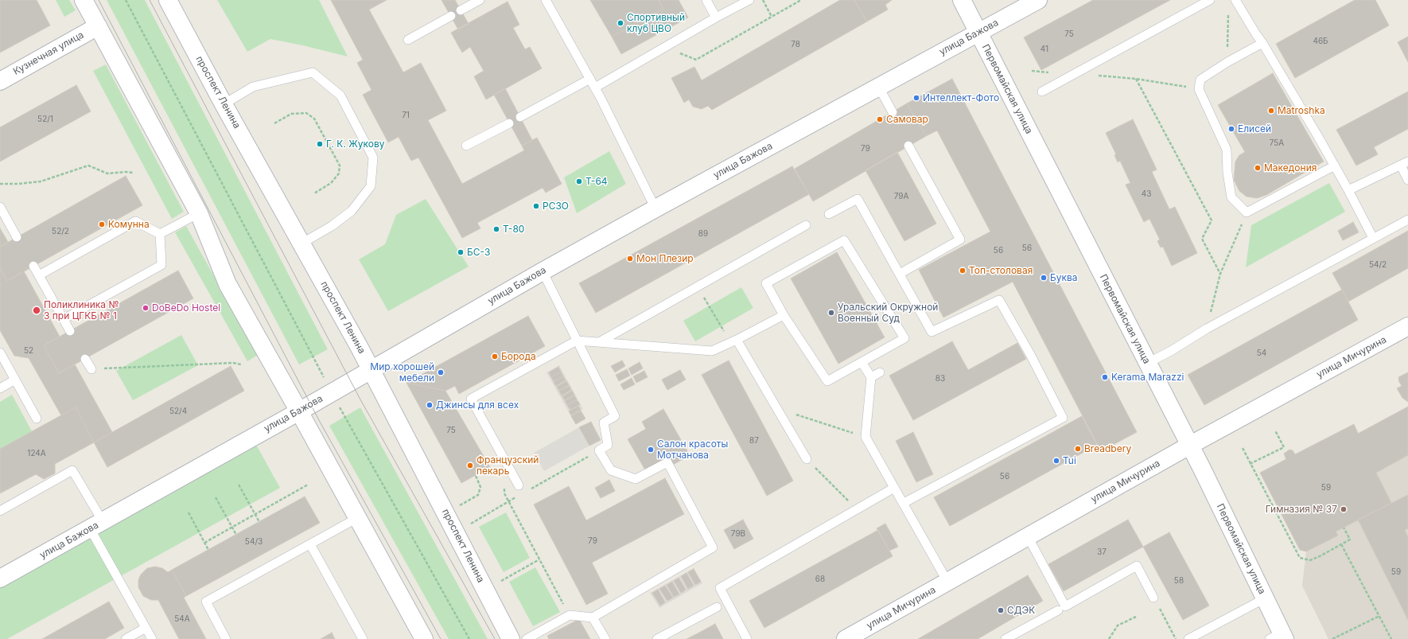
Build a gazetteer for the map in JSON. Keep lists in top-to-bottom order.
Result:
{
  "streets": {
    "street": [
      "улица Бажова",
      "Кузнечная улица",
      "Первомайская улица",
      "проспект Ленина",
      "улица Мичурина"
    ]
  },
  "crossings": [
    ["улица Бажова", "Первомайская улица"],
    ["улица Бажова", "проспект Ленина"],
    ["Первомайская улица", "улица Мичурина"]
  ],
  "places": [
    "Спортивный клуб ЦВО",
    "Интеллект-Фото",
    "Matroshka",
    "Самовар",
    "Елисей",
    "Г. К. Жукову",
    "Македония",
    "Т-64",
    "РСЗО",
    "Комунна",
    "Т-80",
    "БС-3",
    "Мон Плезир",
    "Топ-столовая",
    "Буква",
    "DoBeDo Hostel",
    "Поликлиника № 3 при ЦГКБ № 1",
    "Уральский Окружной Военный Суд",
    "Борода",
    "Мир хорошей мебели",
    "Kerama Marazzi",
    "Джинсы для всех",
    "Breadbery",
    "Салон красоты Мотчанова",
    "Tui",
    "Французский пекарь",
    "Гимназия № 37",
    "СДЭК"
  ],
  "house_numbers": [
    "75",
    "46Б",
    "78",
    "41",
    "71",
    "52/1",
    "75А",
    "79",
    "43",
    "79А",
    "52/2",
    "89",
    "56",
    "56",
    "54/2",
    "52",
    "54",
    "83",
    "52/4",
    "75",
    "87",
    "124А",
    "56",
    "59",
    "79В",
    "79",
    "54/3",
    "37",
    "59",
    "68",
    "58",
    "54А"
  ]
}
